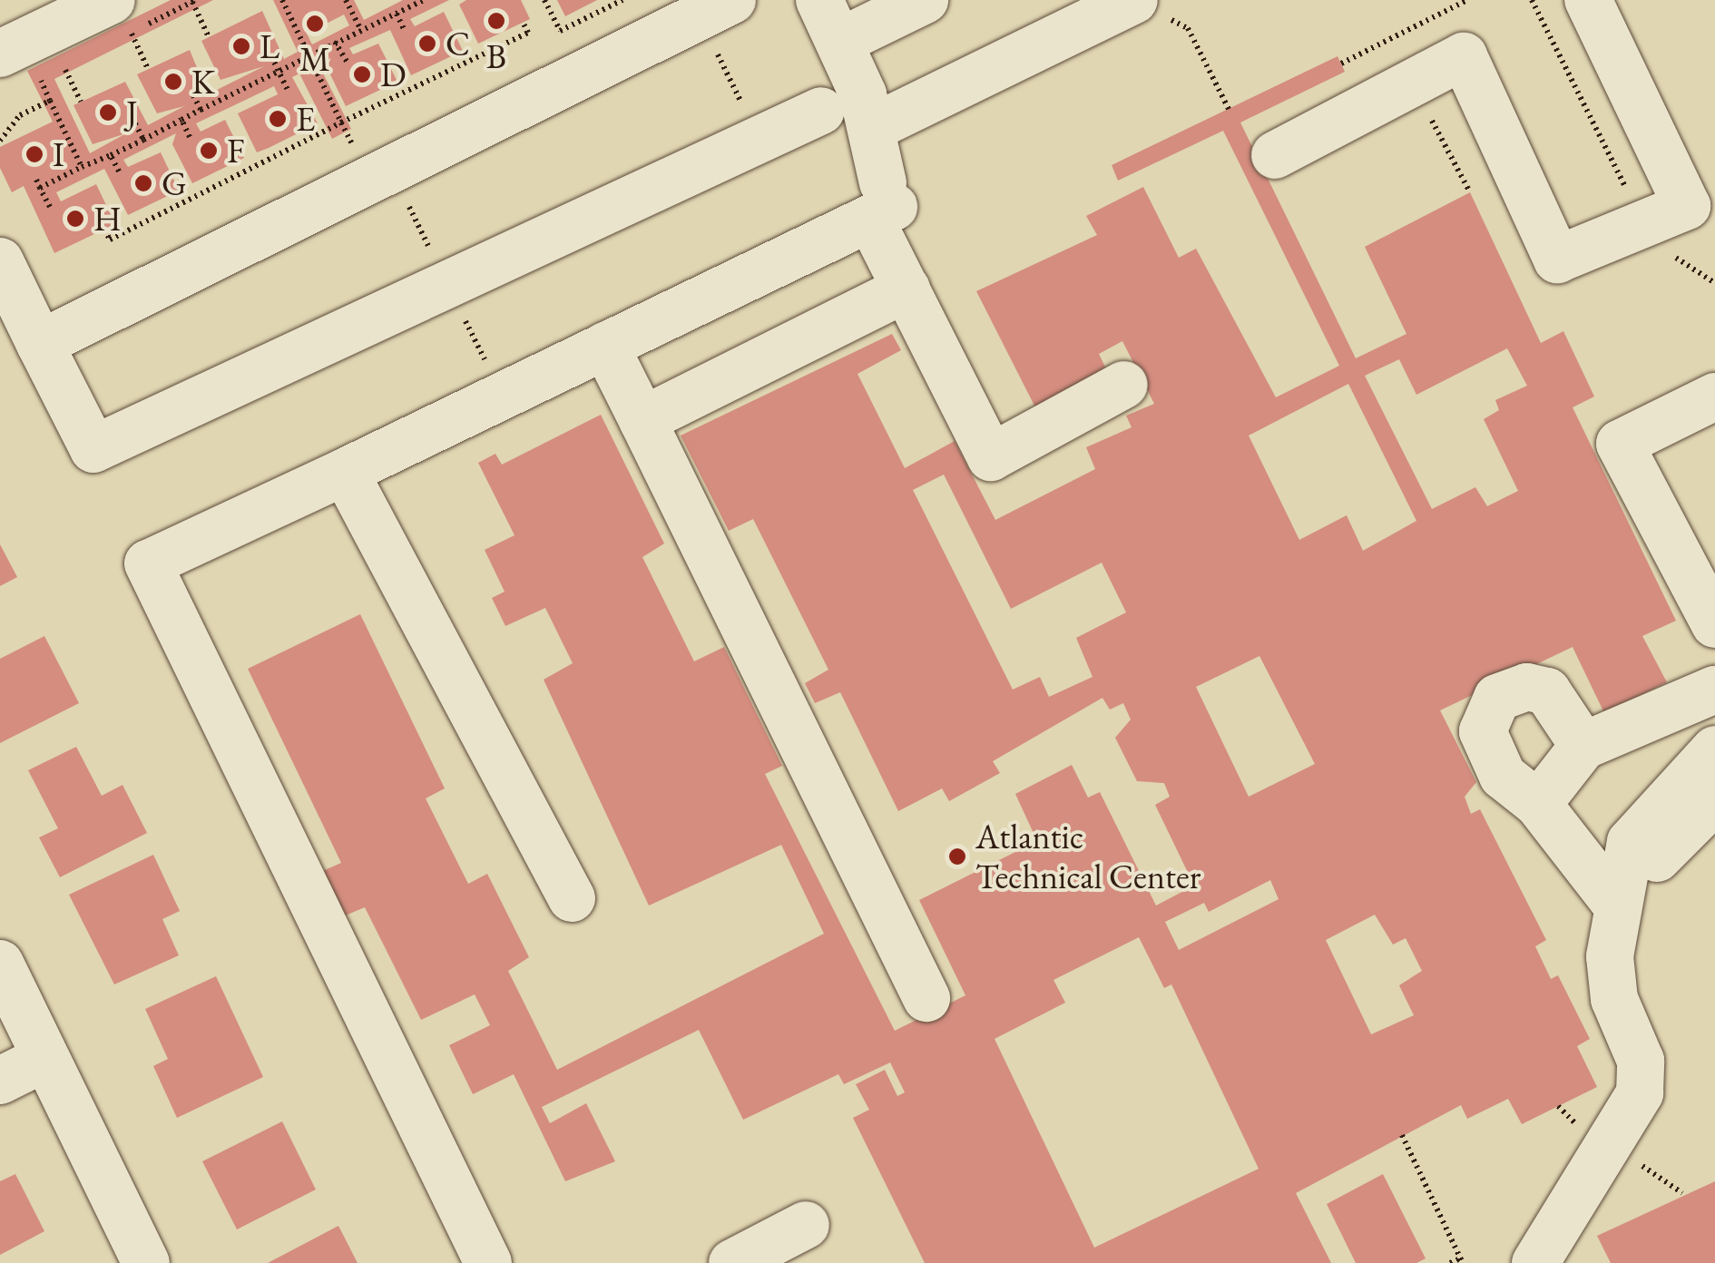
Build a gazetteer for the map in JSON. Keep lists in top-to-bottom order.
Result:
{
  "places": [
    "B",
    "M",
    "C",
    "L",
    "D",
    "K",
    "J",
    "E",
    "F",
    "I",
    "G",
    "H",
    "Atlantic Technical Center"
  ]
}
